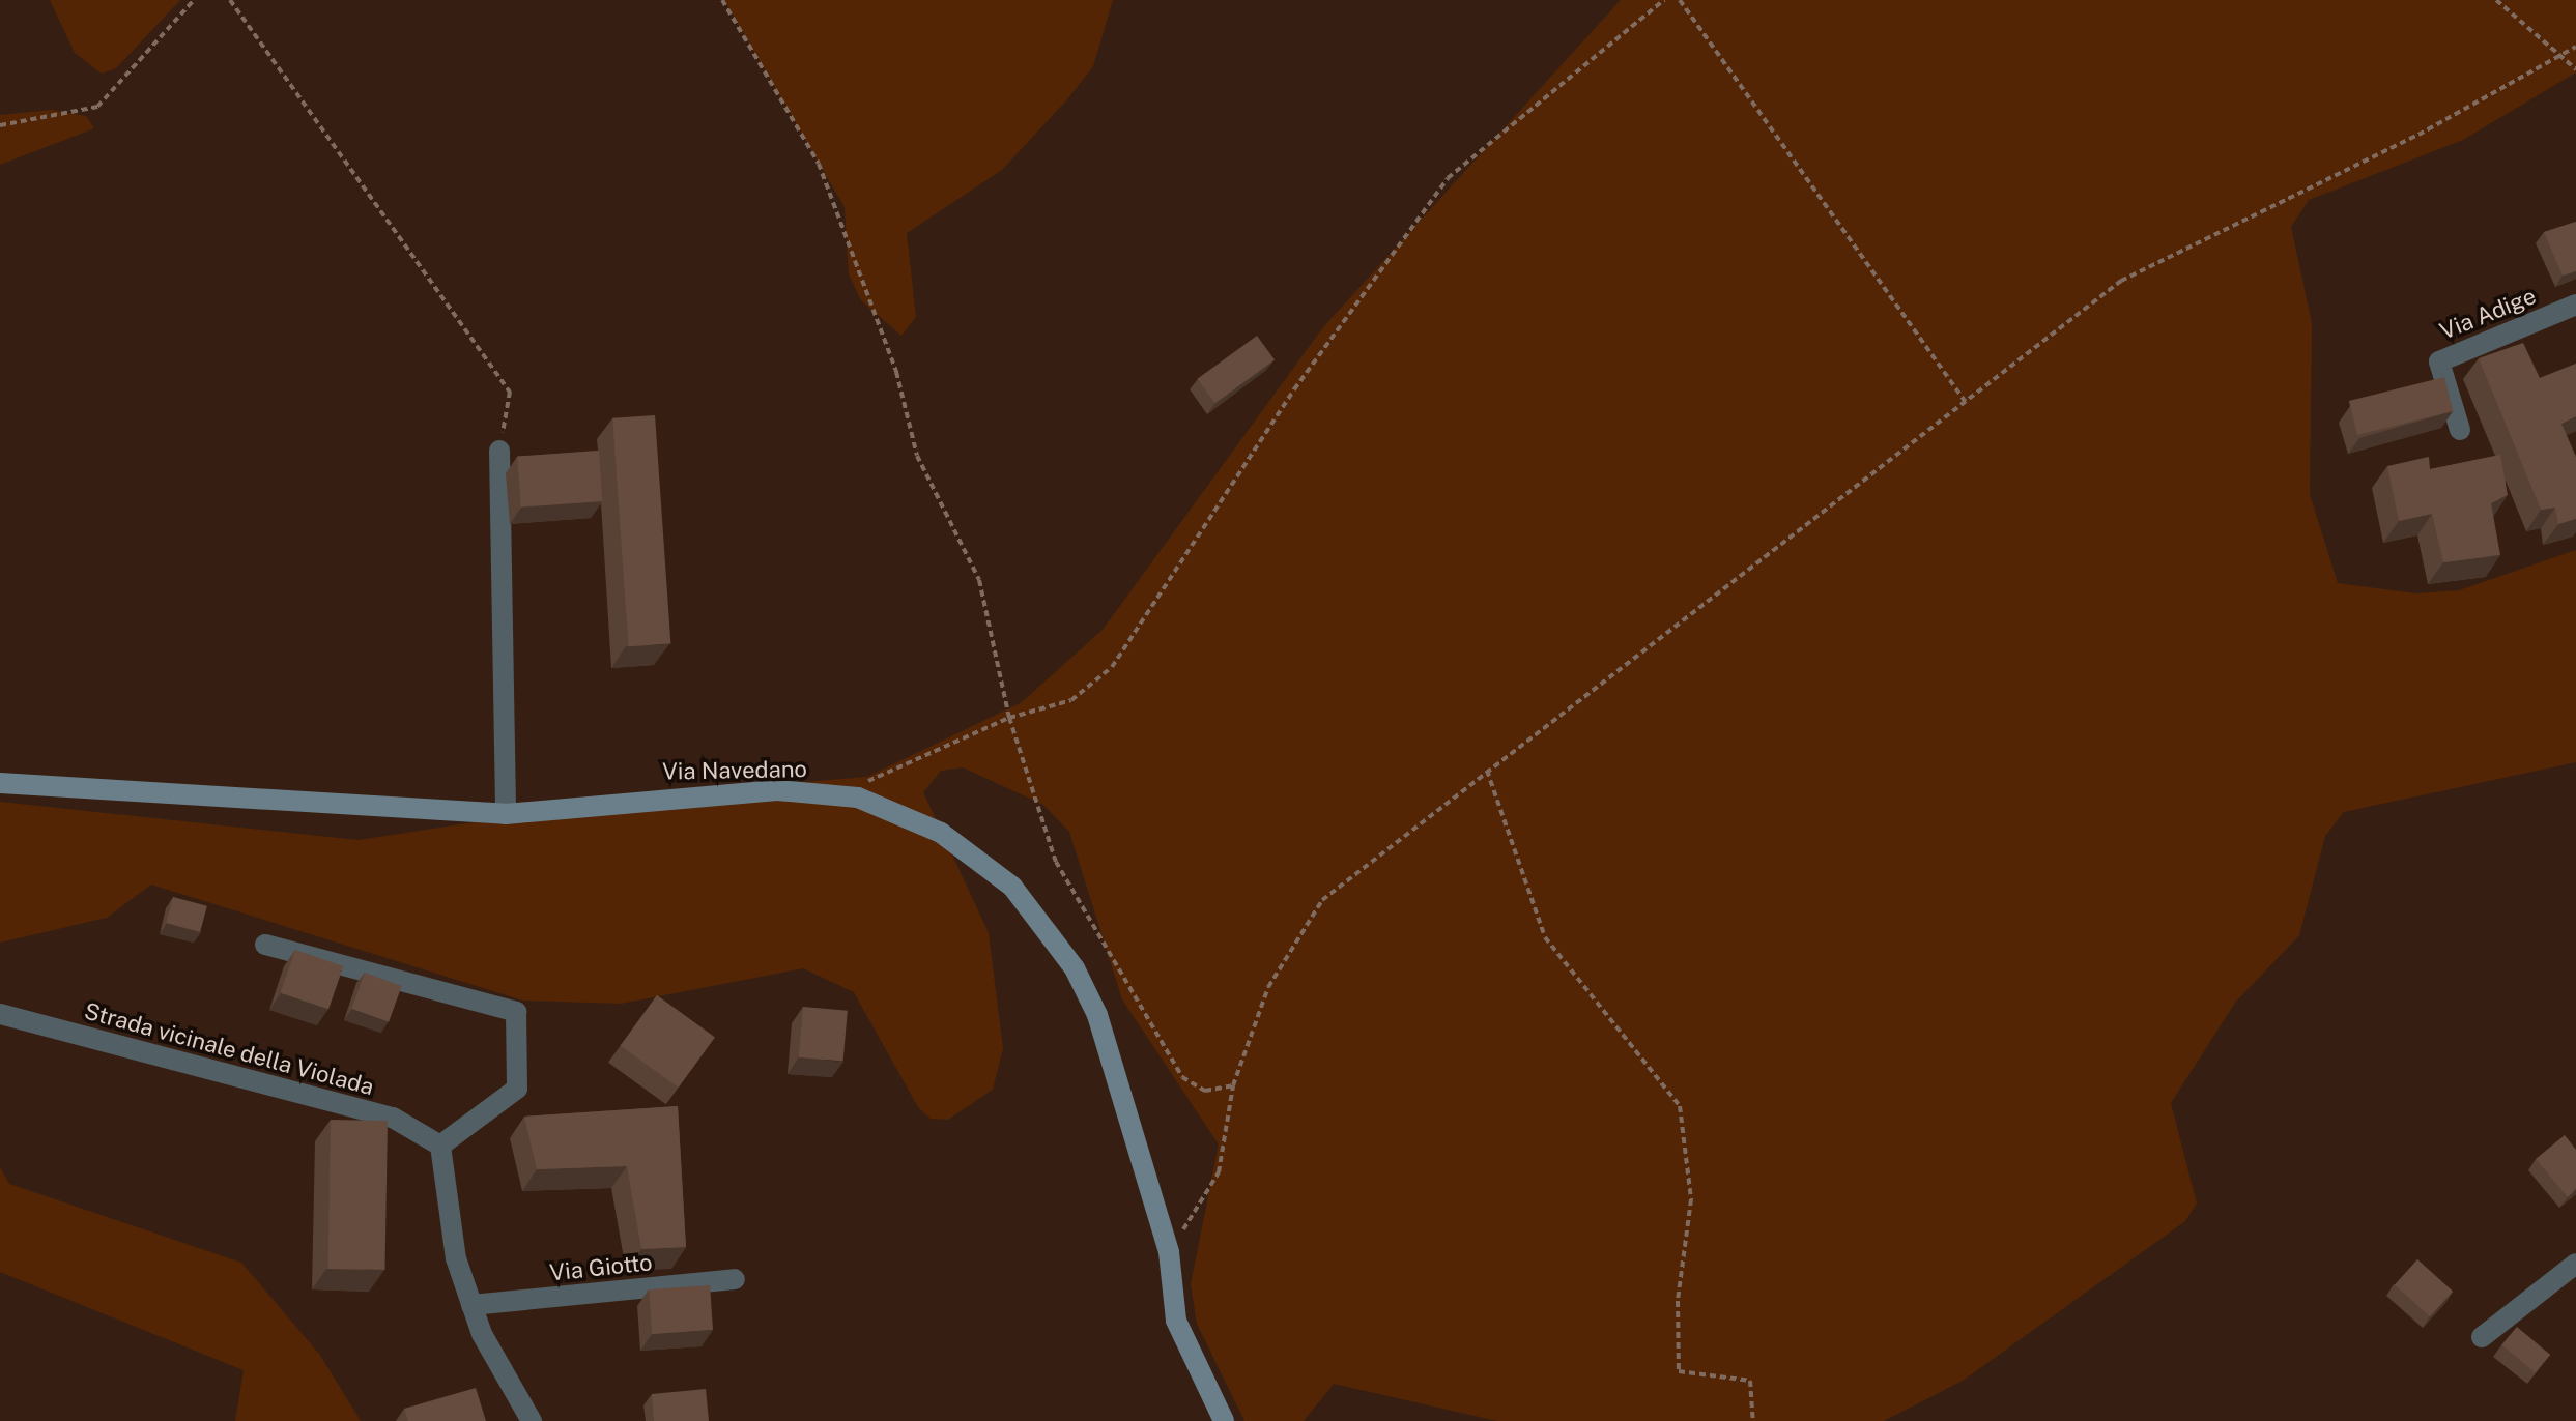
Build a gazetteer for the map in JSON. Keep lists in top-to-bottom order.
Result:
{
  "streets": {
    "street": [
      "Via Adige",
      "Via Navedano",
      "Strada vicinale della Violada",
      "Via Giotto"
    ]
  }
}
